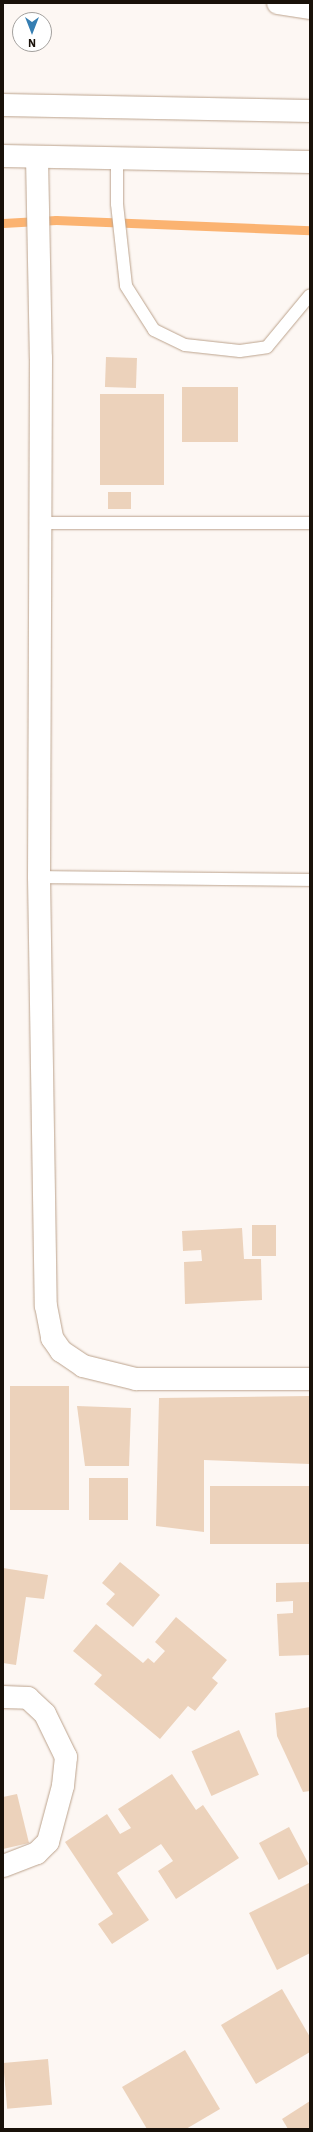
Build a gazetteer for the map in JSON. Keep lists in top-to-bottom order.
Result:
{
  "north": "bottom"
}
